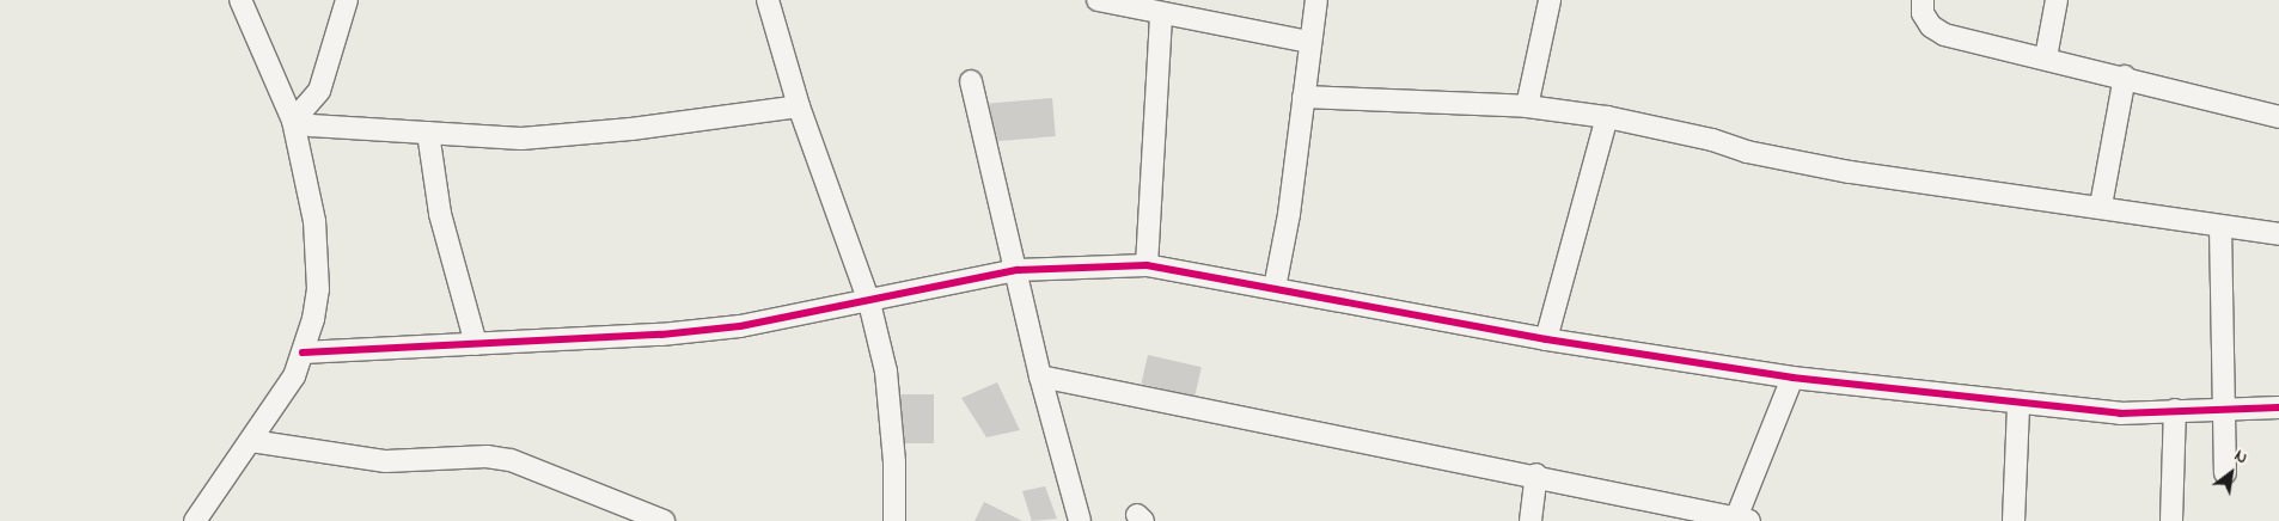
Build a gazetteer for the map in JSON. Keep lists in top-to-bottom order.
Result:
{
  "north": "top right"
}
